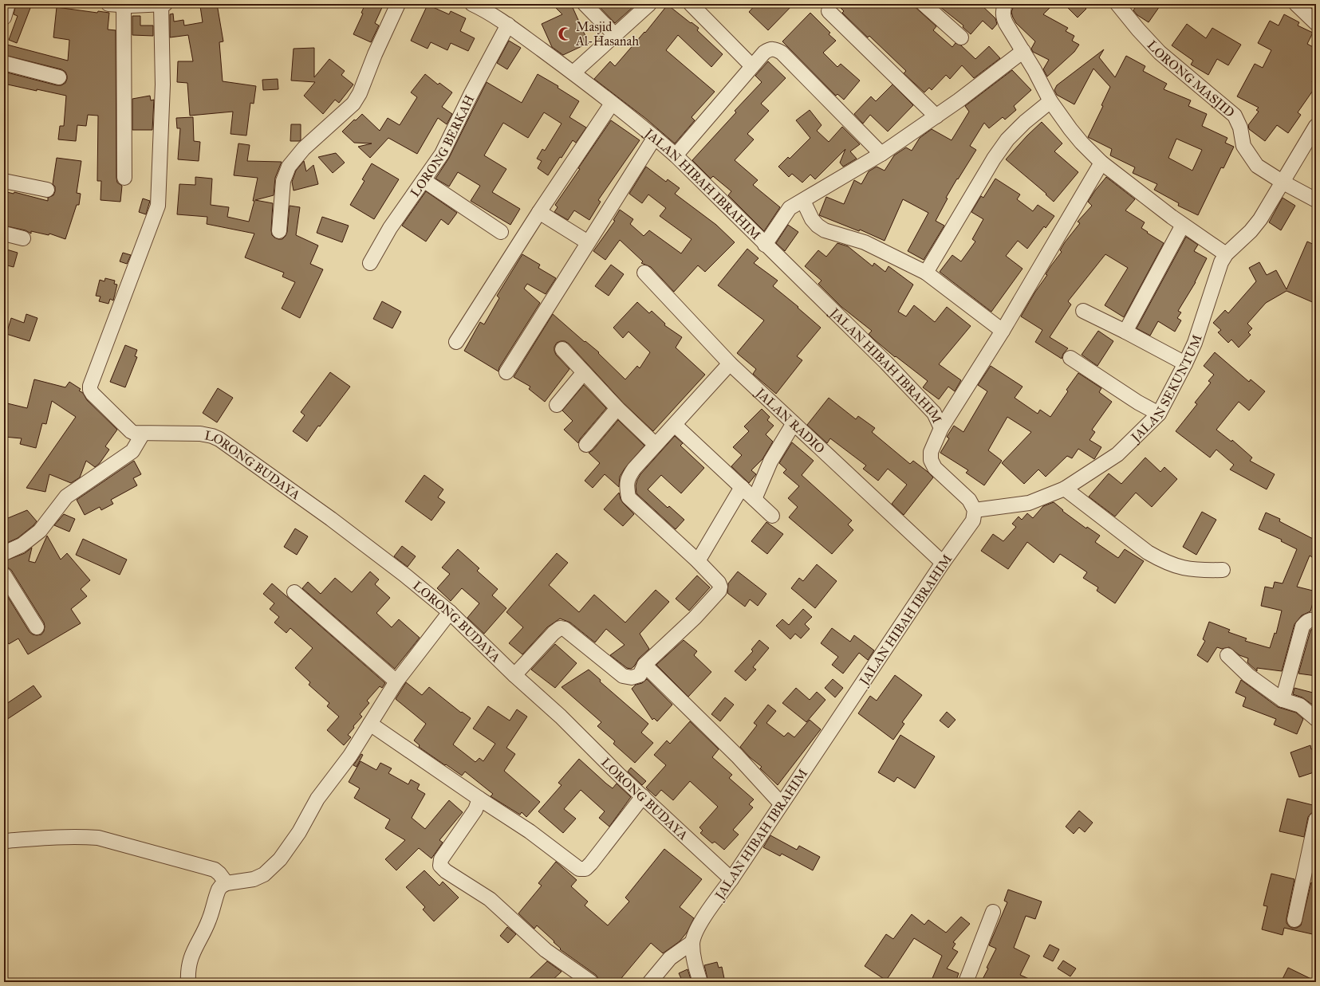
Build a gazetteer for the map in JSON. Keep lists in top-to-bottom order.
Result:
{
  "streets": {
    "street": [
      "LORONG MASJID",
      "LORONG BERKAH",
      "JALAN HIBAH IBRAHIM",
      "JALAN SEKUNTUM",
      "JALAN RADIO",
      "LORONG BUDAYA"
    ]
  },
  "crossings": [
    ["LORONG MASJID", "JALAN SEKUNTUM"],
    ["LORONG BERKAH", "JALAN HIBAH IBRAHIM"],
    ["JALAN HIBAH IBRAHIM", "JALAN SEKUNTUM"],
    ["JALAN HIBAH IBRAHIM", "JALAN RADIO"],
    ["JALAN HIBAH IBRAHIM", "LORONG BUDAYA"]
  ],
  "places": {
    "mosque": ["Masjid Al-Hasanah"]
  }
}
